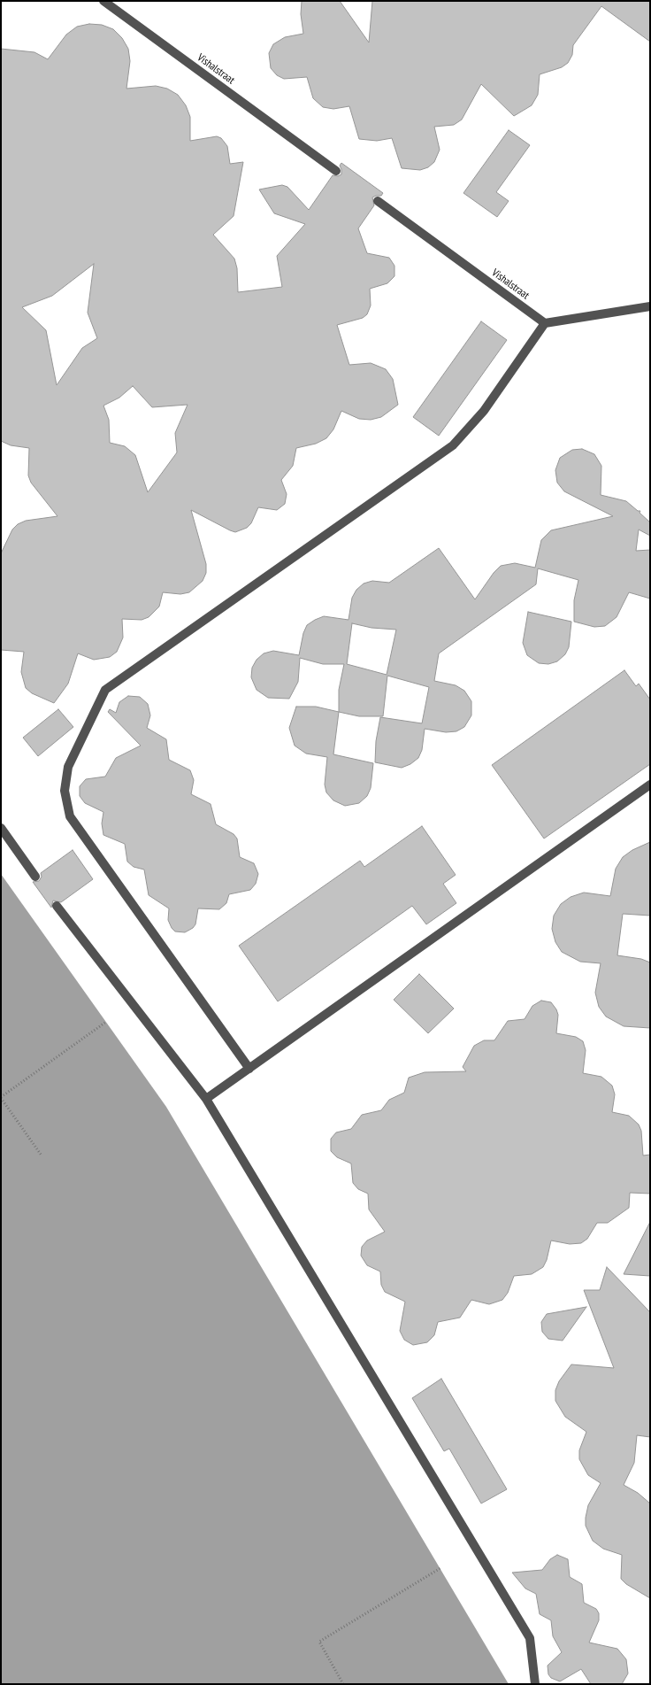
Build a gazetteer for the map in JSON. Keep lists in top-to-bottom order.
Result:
{
  "streets": {
    "lane": ["Vishalstraat"]
  }
}
